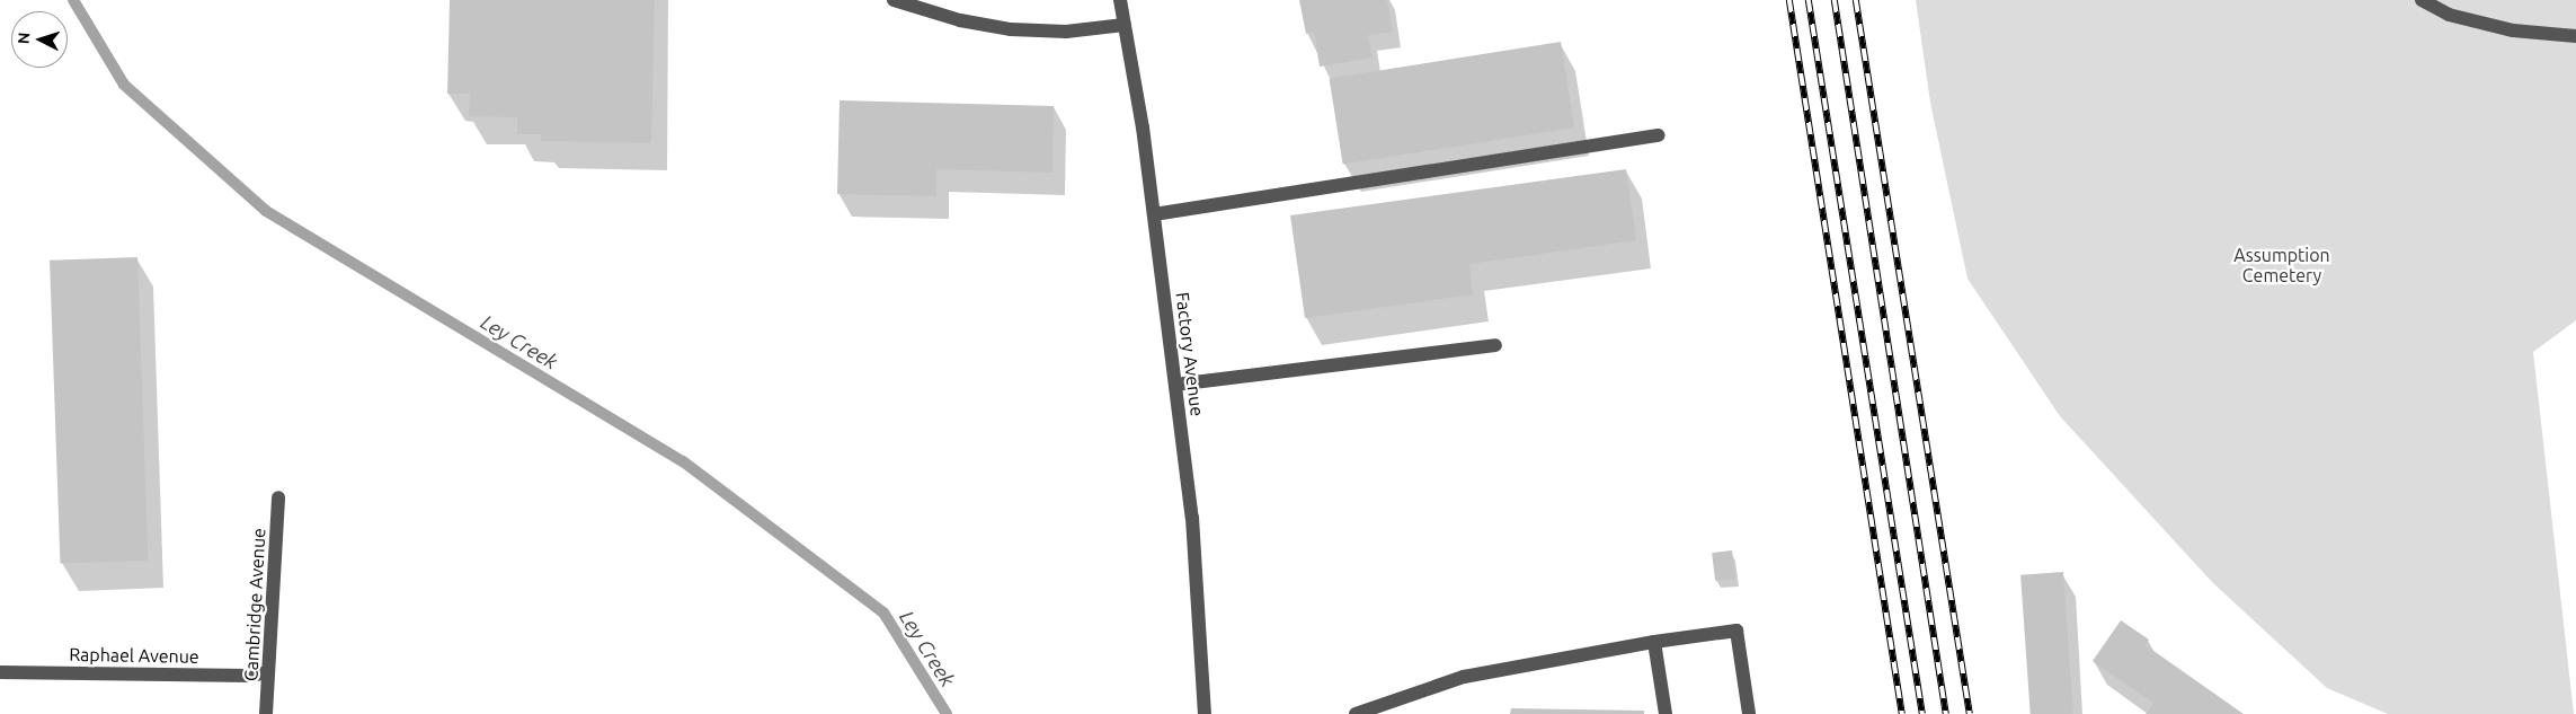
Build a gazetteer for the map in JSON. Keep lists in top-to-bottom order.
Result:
{
  "streets": {
    "street": ["Factory Avenue", "Cambridge Avenue", "Raphael Avenue"]
  },
  "crossings": [
    ["Cambridge Avenue", "Raphael Avenue"]
  ],
  "water": ["Ley Creek"],
  "parks": ["Assumption Cemetery"],
  "north": "left"
}
